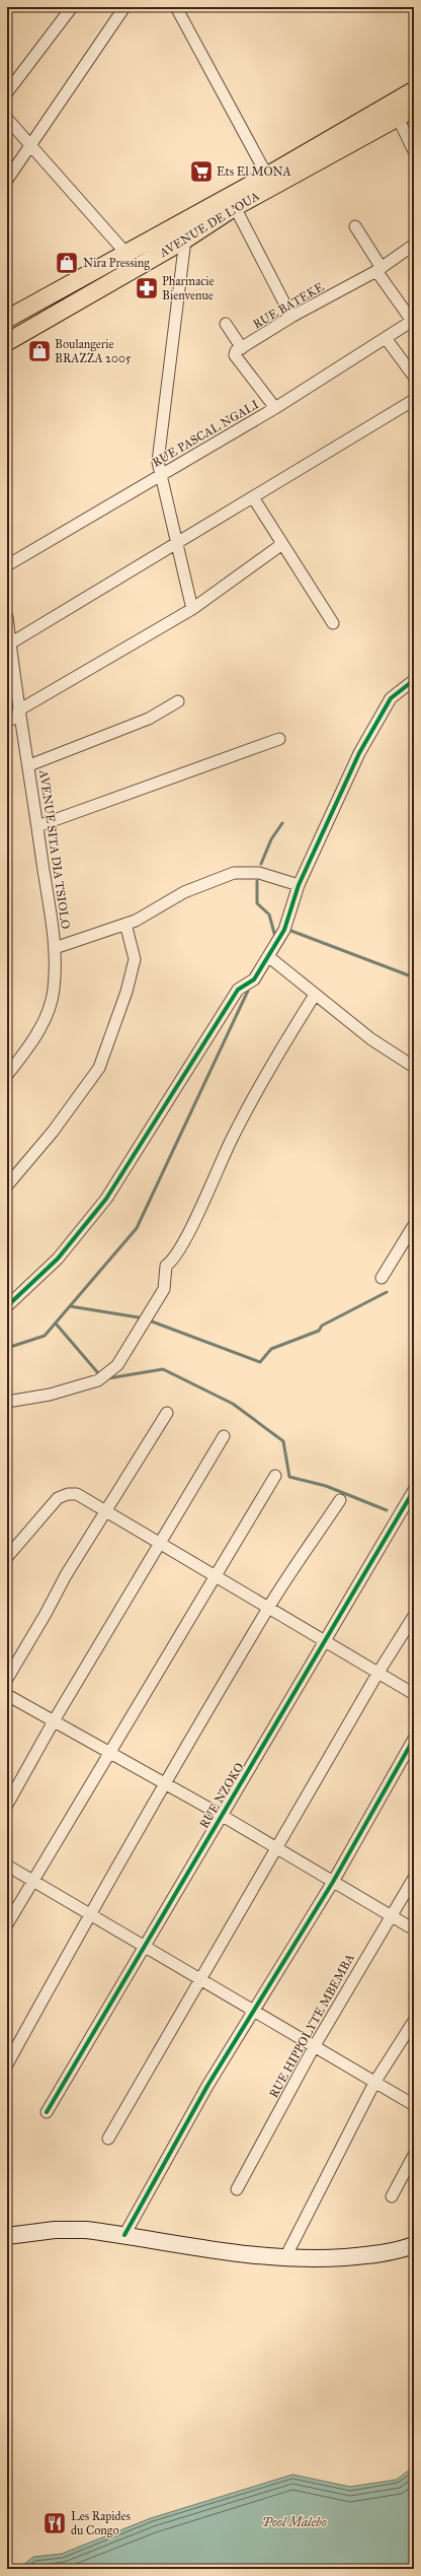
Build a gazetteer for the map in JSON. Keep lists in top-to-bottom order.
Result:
{
  "streets": {
    "main road": ["AVENUE DE L'OUA"],
    "street": [
      "RUE BATEKE",
      "RUE PASCAL NGALI",
      "AVENUE SITA DIA TSIOLO",
      "RUE NZOKO",
      "RUE HIPPOLYTE MBEMBA"
    ]
  },
  "water": ["Pool Malebo"],
  "places": {
    "supermarket": ["Ets El MONA"],
    "shop": ["Nira Pressing", "Boulangerie BRAZZA 2005"],
    "pharmacy": ["Pharmacie Bienvenue"],
    "restaurant": ["Les Rapides du Congo"]
  }
}
